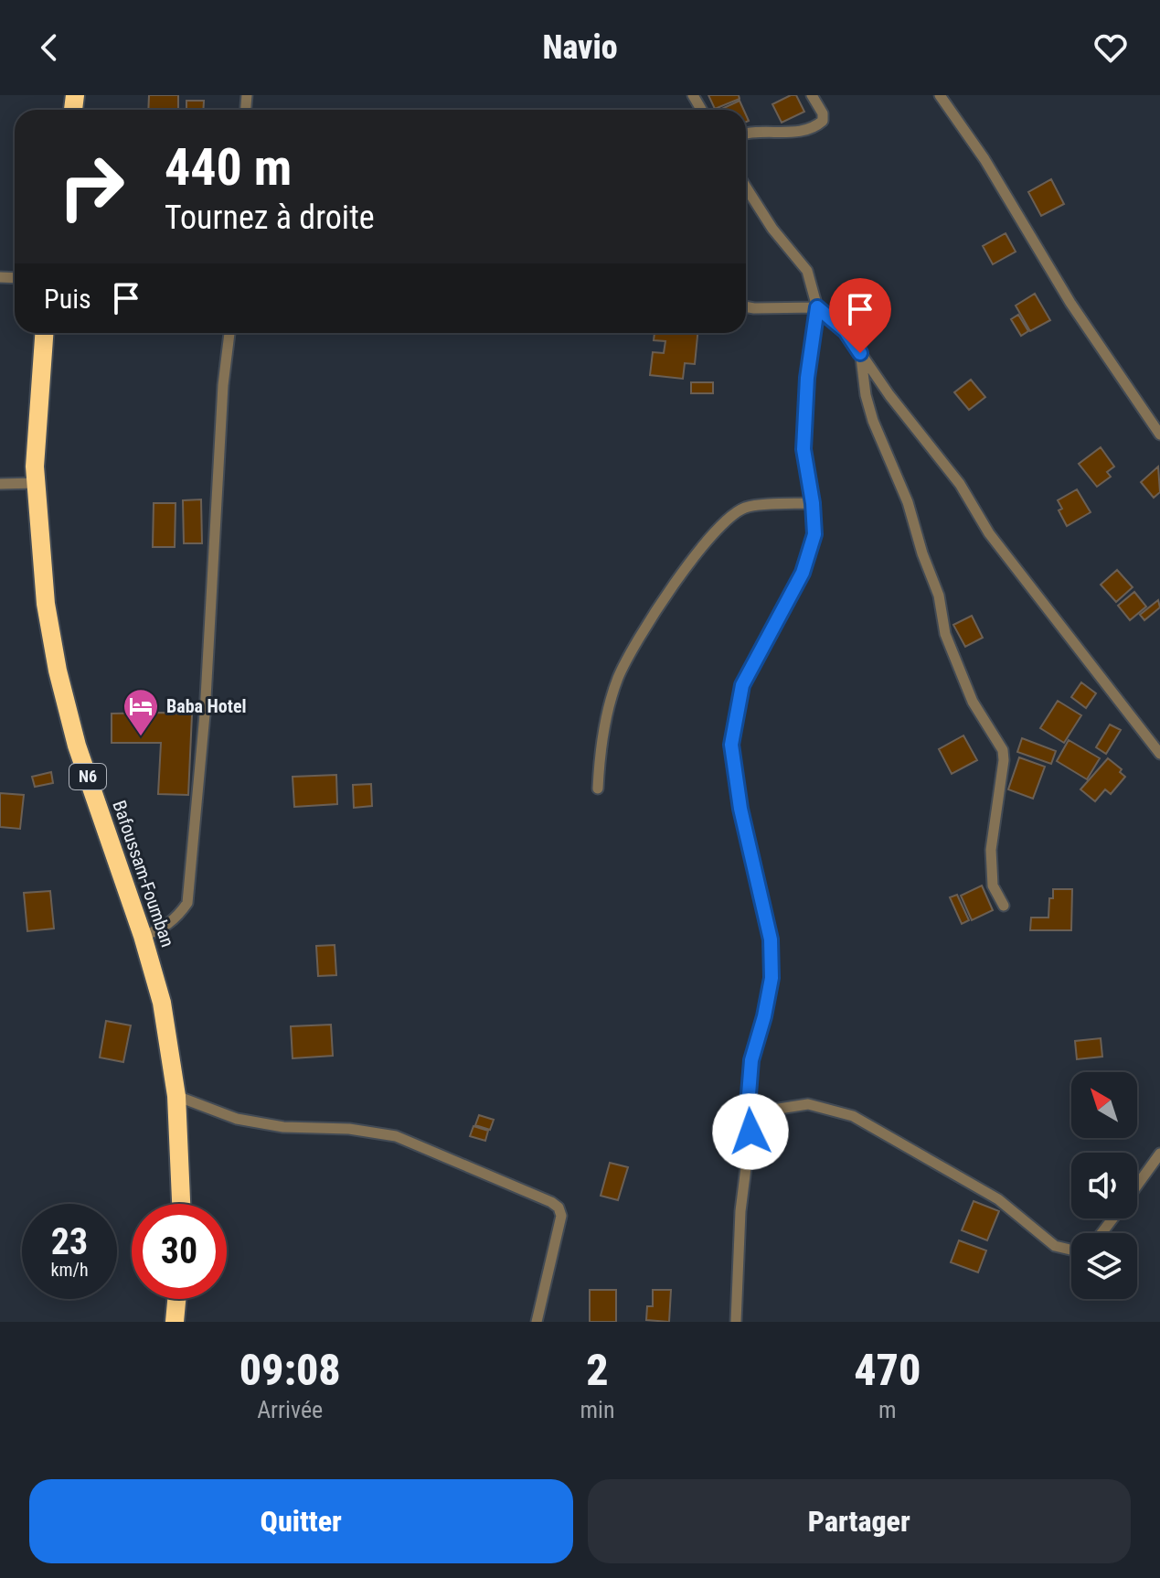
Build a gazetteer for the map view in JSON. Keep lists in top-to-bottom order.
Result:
{
  "streets": {
    "highway": ["N6", "Bafoussam-Foumban"]
  },
  "places": {
    "hotel": ["Baba Hotel"]
  },
  "north": "top left",
  "page": {
    "header": "Navio",
    "turn": ["440 m", "Tournez à droite"],
    "then": "Puis",
    "speed": "23 km/h",
    "limit": "30",
    "eta": [
      "09:08",
      "Arrivée",
      "2",
      "min",
      "470",
      "m"
    ],
    "buttons": ["Quitter", "Partager"]
  }
}
